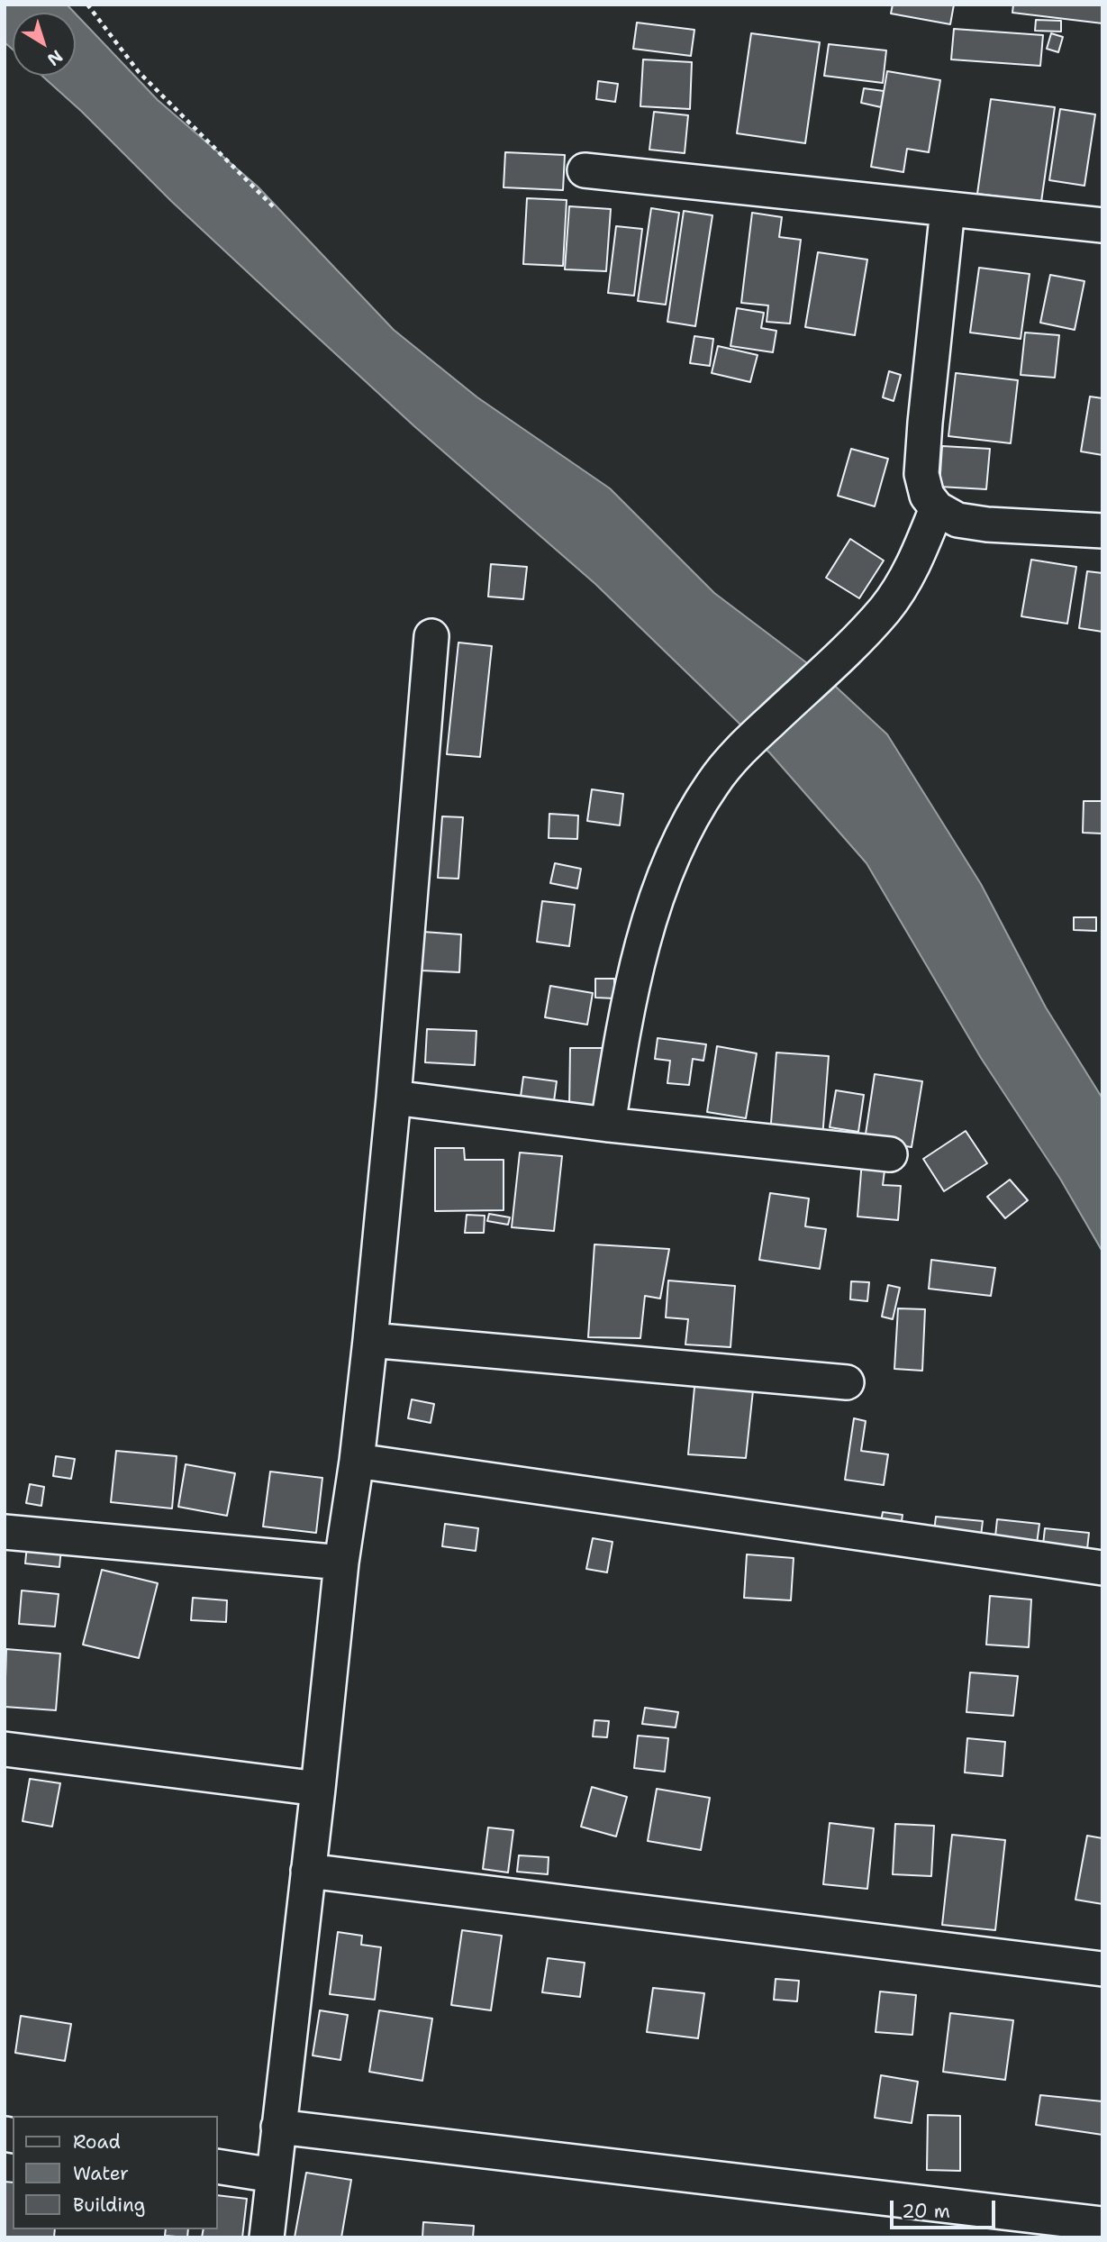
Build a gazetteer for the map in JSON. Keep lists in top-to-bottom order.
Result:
{
  "legend": ["Road", "Water", "Building"],
  "scale_bar": "20 m",
  "north": "bottom right"
}
